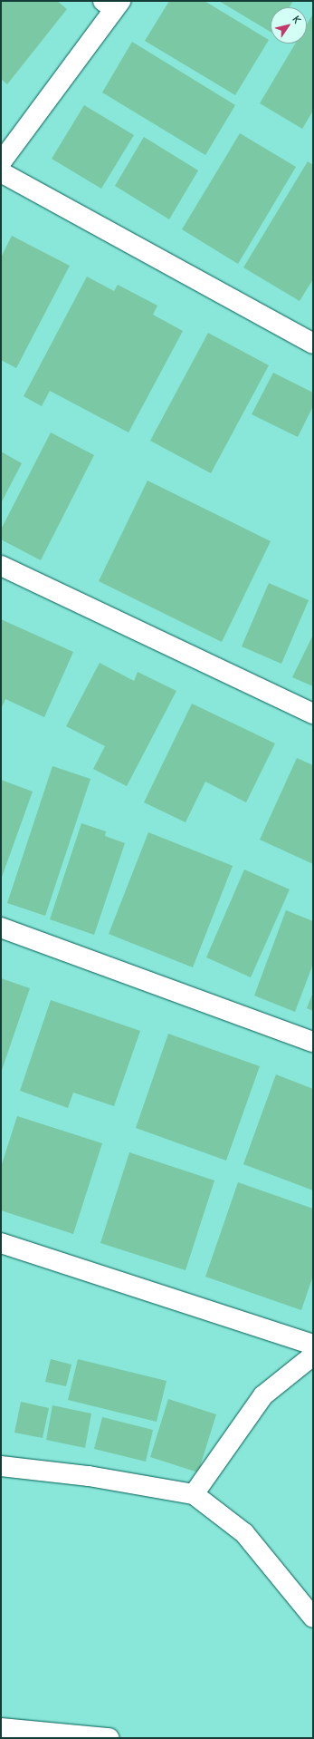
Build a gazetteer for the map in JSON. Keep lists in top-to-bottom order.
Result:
{
  "north": "top right"
}
